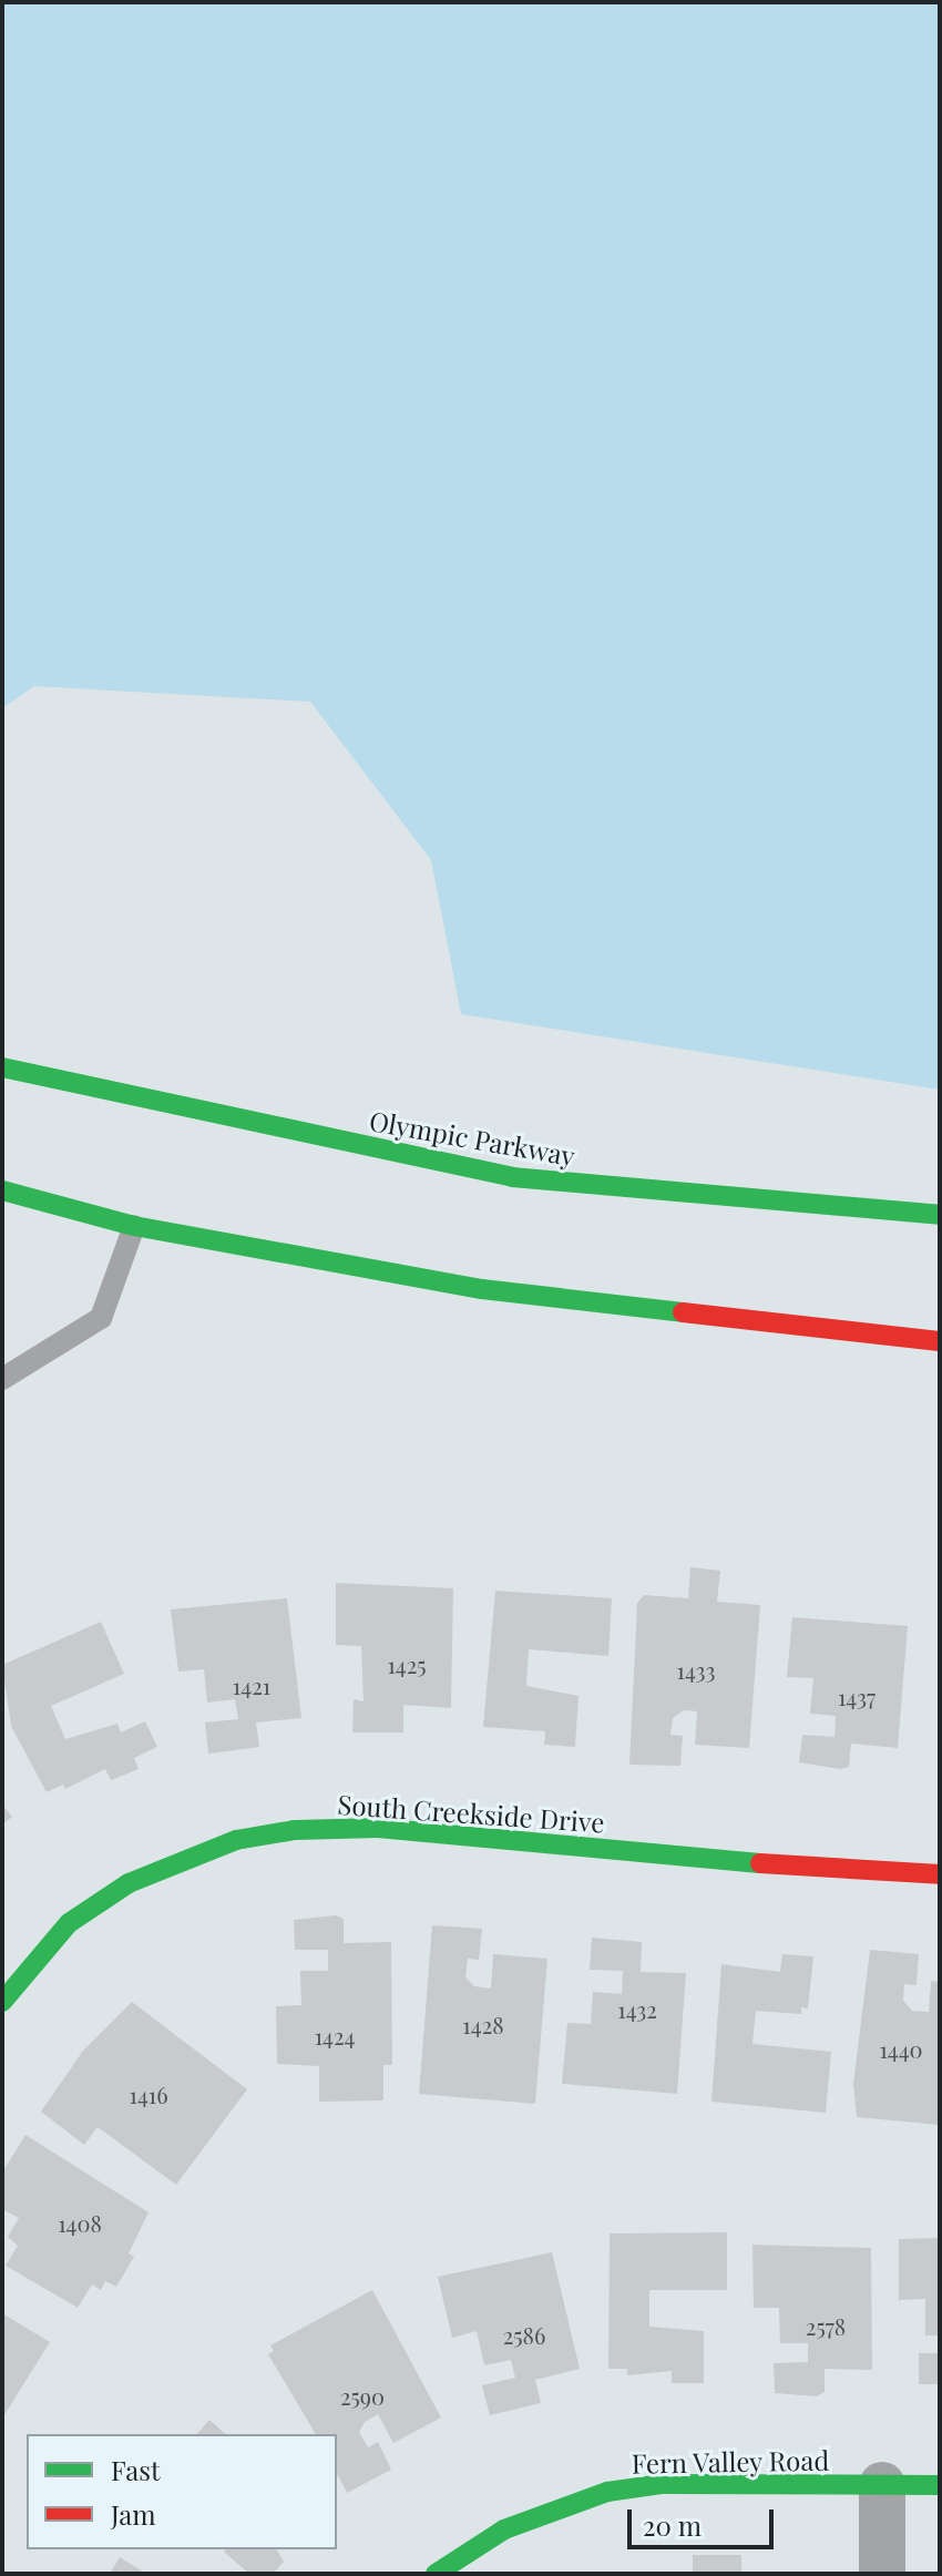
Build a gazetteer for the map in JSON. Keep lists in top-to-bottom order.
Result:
{
  "streets": {
    "main road": ["Olympic Parkway", "South Creekside Drive", "Fern Valley Road"]
  },
  "house_numbers": [
    "1425",
    "1433",
    "1421",
    "1437",
    "1432",
    "1428",
    "1424",
    "1440",
    "1416",
    "1408",
    "2578",
    "2586",
    "2590"
  ],
  "legend": ["Fast", "Jam"],
  "scale_bar": "20 m"
}
